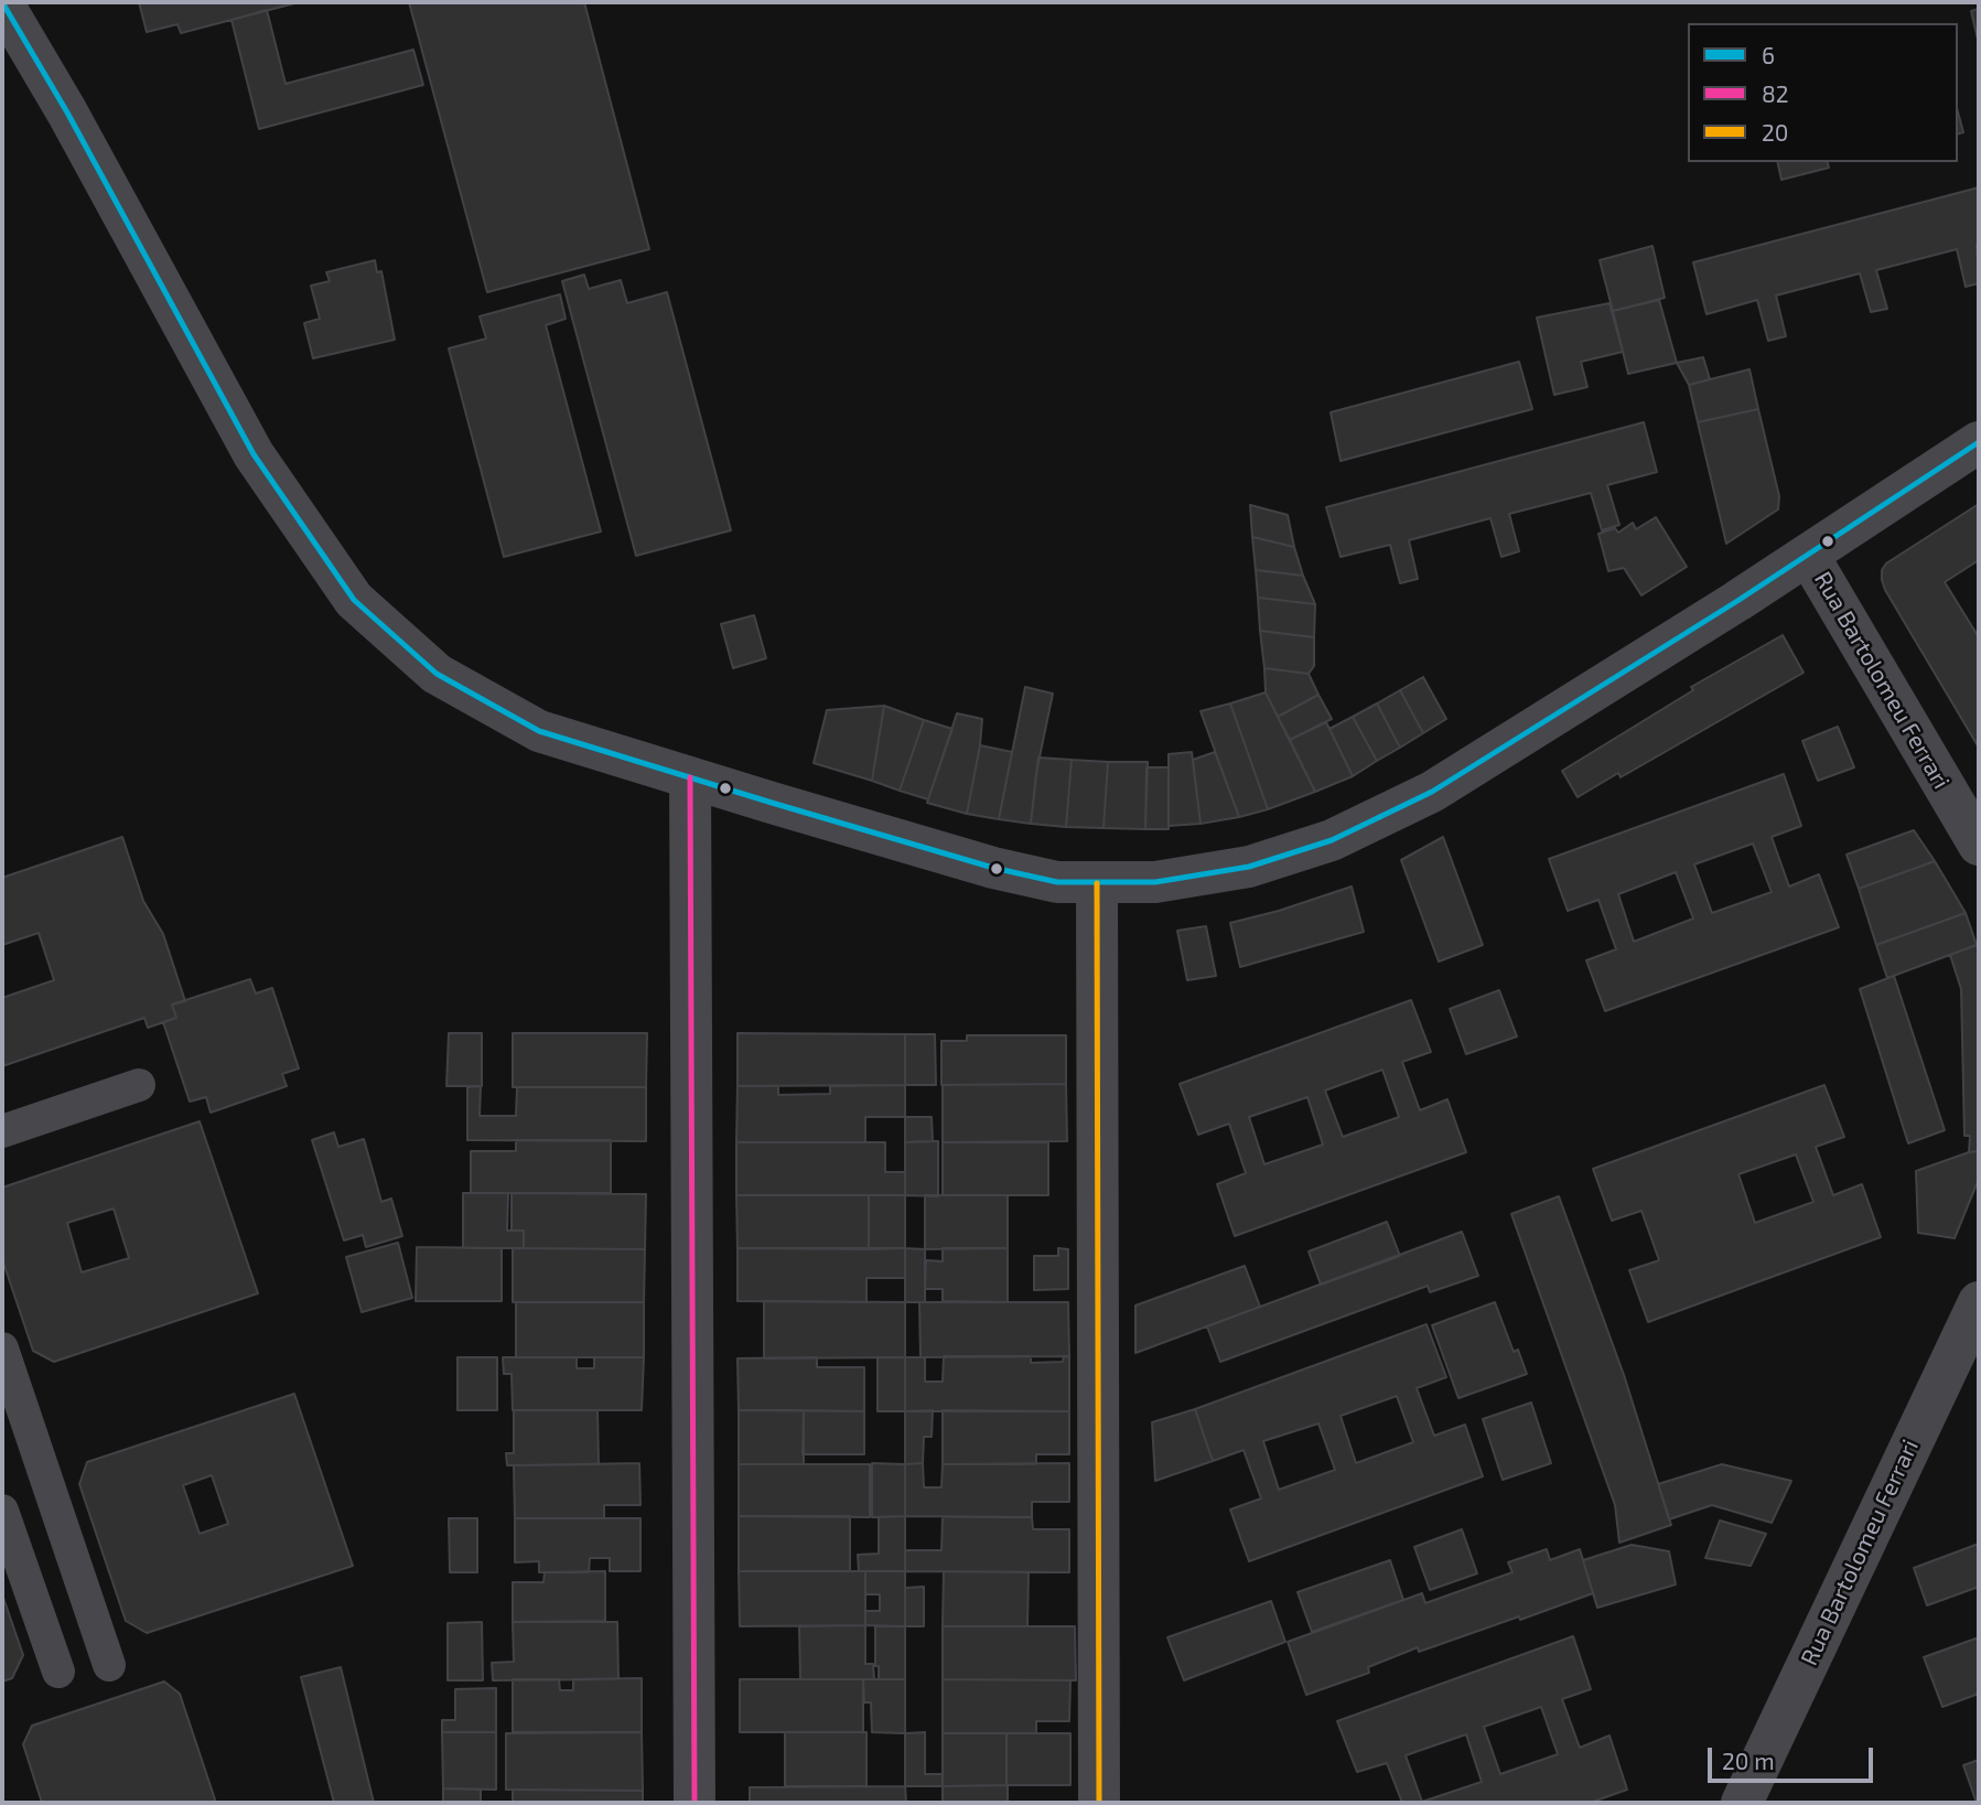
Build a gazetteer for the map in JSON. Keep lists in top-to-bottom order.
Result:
{
  "streets": {
    "street": ["Rua Bartolomeu Ferrari"]
  },
  "lines": ["transit line 6", "transit line 82", "transit line 20"],
  "legend": ["6", "82", "20"],
  "scale_bar": "20 m"
}
